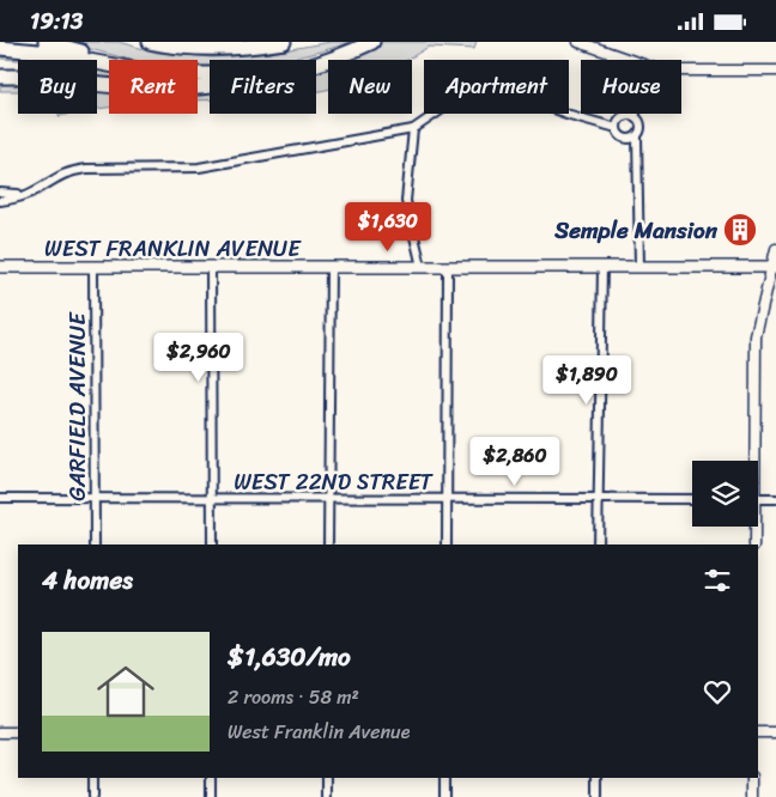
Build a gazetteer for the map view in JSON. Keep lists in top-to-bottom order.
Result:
{
  "streets": {
    "main road": ["WEST FRANKLIN AVENUE"],
    "street": ["GARFIELD AVENUE", "WEST 22ND STREET"]
  },
  "crossings": [
    ["WEST FRANKLIN AVENUE", "GARFIELD AVENUE"],
    ["GARFIELD AVENUE", "WEST 22ND STREET"]
  ],
  "places": {
    "building": ["Semple Mansion"]
  },
  "page": {
    "status": "19:13",
    "chip": [
      "Buy",
      "Rent",
      "Filters",
      "New",
      "Apartment",
      "House"
    ],
    "price": [
      "$1,630",
      "$2,960",
      "$1,890",
      "$2,860"
    ],
    "heading": "4 homes",
    "list": [
      {
        "name": "$1,630/mo",
        "note": "2 rooms · 58 m² · West Franklin Avenue"
      }
    ]
  }
}
